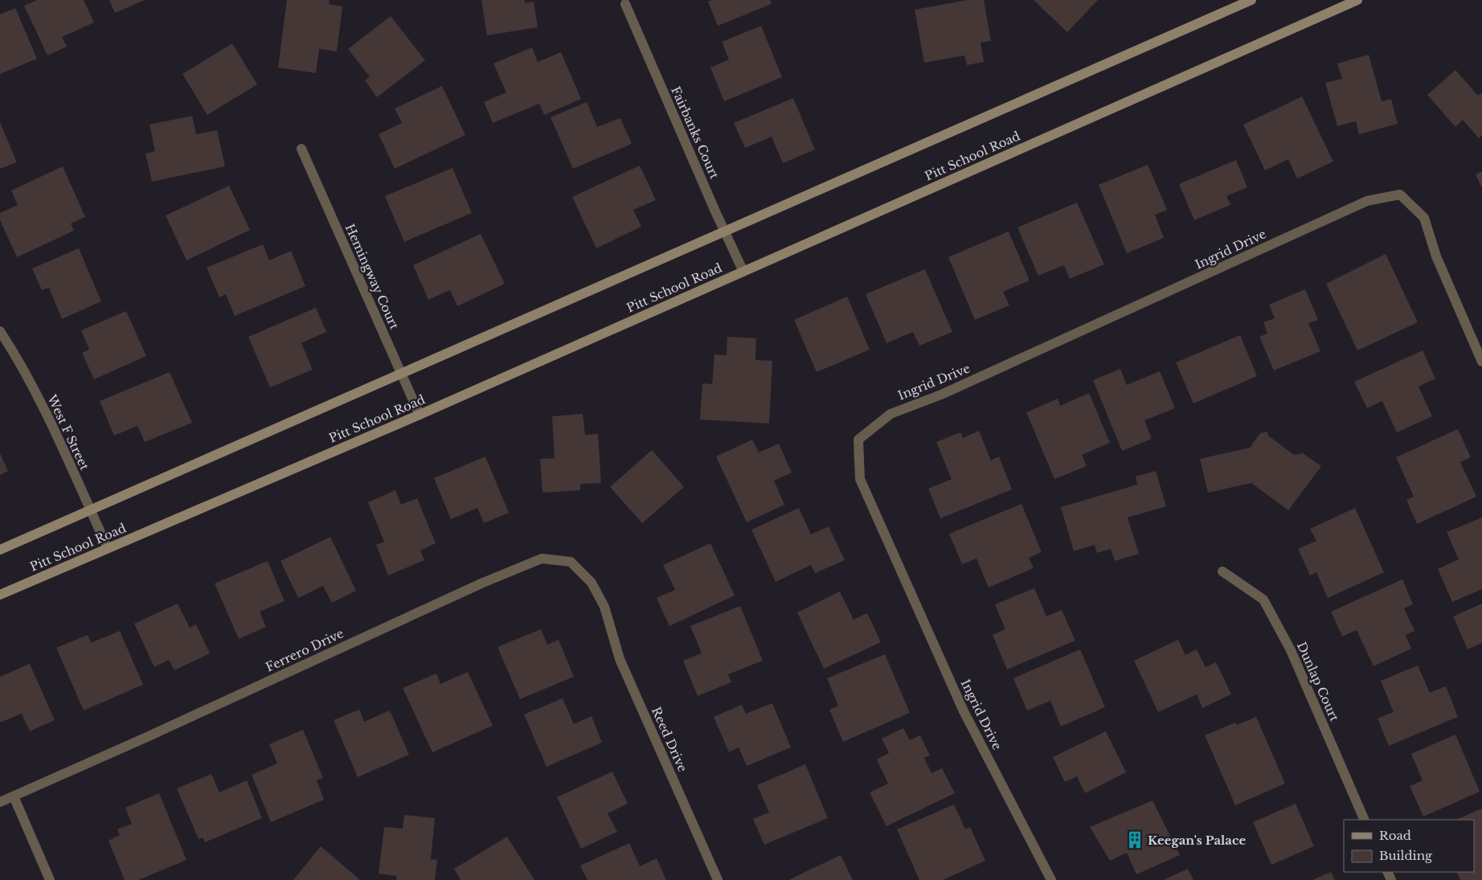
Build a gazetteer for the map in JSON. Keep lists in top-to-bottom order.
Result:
{
  "streets": {
    "main road": ["Pitt School Road"],
    "street": [
      "Fairbanks Court",
      "Ingrid Drive",
      "Hemingway Court",
      "West F Street",
      "Ferrero Drive",
      "Dunlap Court",
      "Reed Drive"
    ]
  },
  "crossings": [
    ["Fairbanks Court", "Pitt School Road"],
    ["Pitt School Road", "Hemingway Court"],
    ["Pitt School Road", "West F Street"],
    ["Ferrero Drive", "Reed Drive"]
  ],
  "places": {
    "building": ["Keegan's Palace"]
  },
  "legend": ["Road", "Building"]
}
